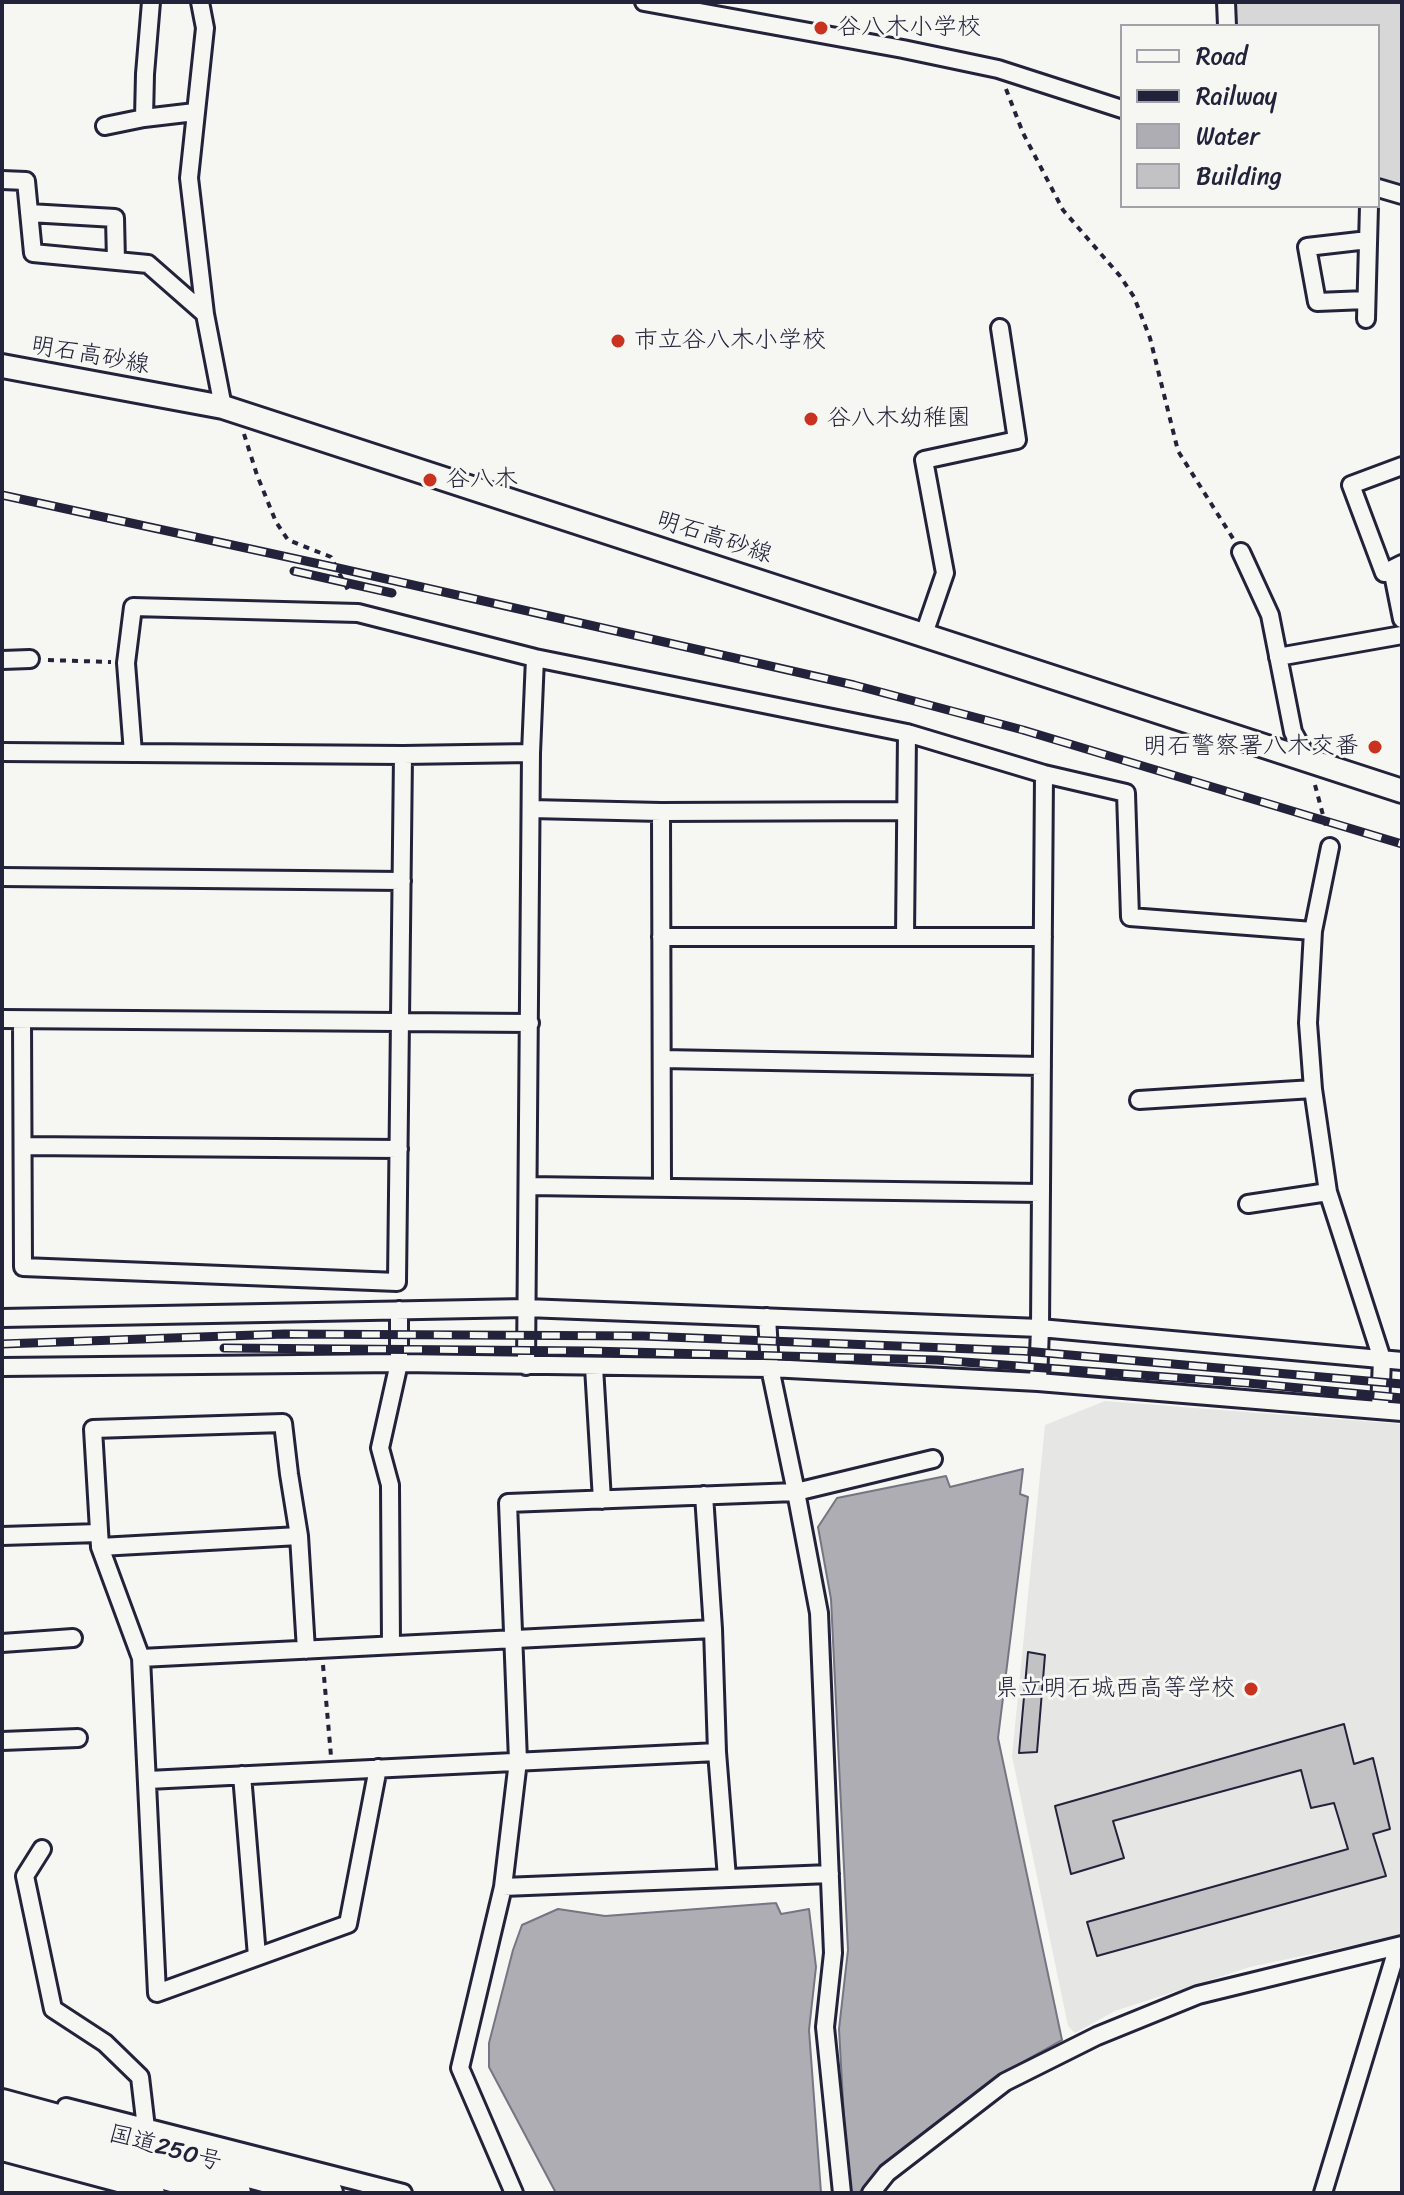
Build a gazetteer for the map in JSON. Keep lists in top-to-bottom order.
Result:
{
  "streets": {
    "highway": ["国道250号"],
    "main road": ["明石高砂線"]
  },
  "places": [
    "谷八木小学校",
    "市立谷八木小学校",
    "谷八木幼稚園",
    "谷八木",
    "明石警察署八木交番",
    "県立明石城西高等学校"
  ],
  "legend": [
    "Road",
    "Railway",
    "Water",
    "Building"
  ]
}
